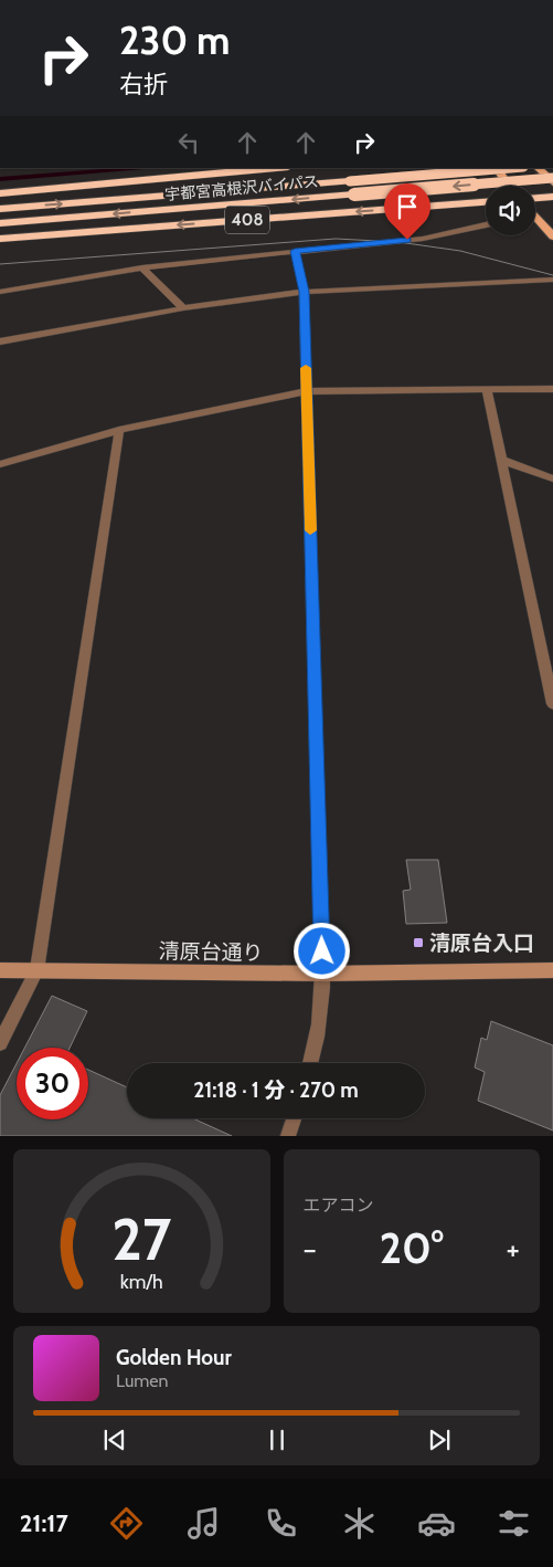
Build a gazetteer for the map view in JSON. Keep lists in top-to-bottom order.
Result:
{
  "streets": {
    "highway": ["宇都宮高根沢バイパス", "408"],
    "street": ["清原台通り"]
  },
  "places": {
    "transit": ["清原台入口"]
  },
  "page": {
    "turn": ["230 m", "右折"],
    "limit": "30",
    "trip": "21:18 · 1 分 · 270 m",
    "tile": "エアコン",
    "heat": ["−", "20°", "+"],
    "song": ["Golden Hour", "Lumen"],
    "tabs": "21:17",
    "gauge": ["27", "km/h"]
  }
}
